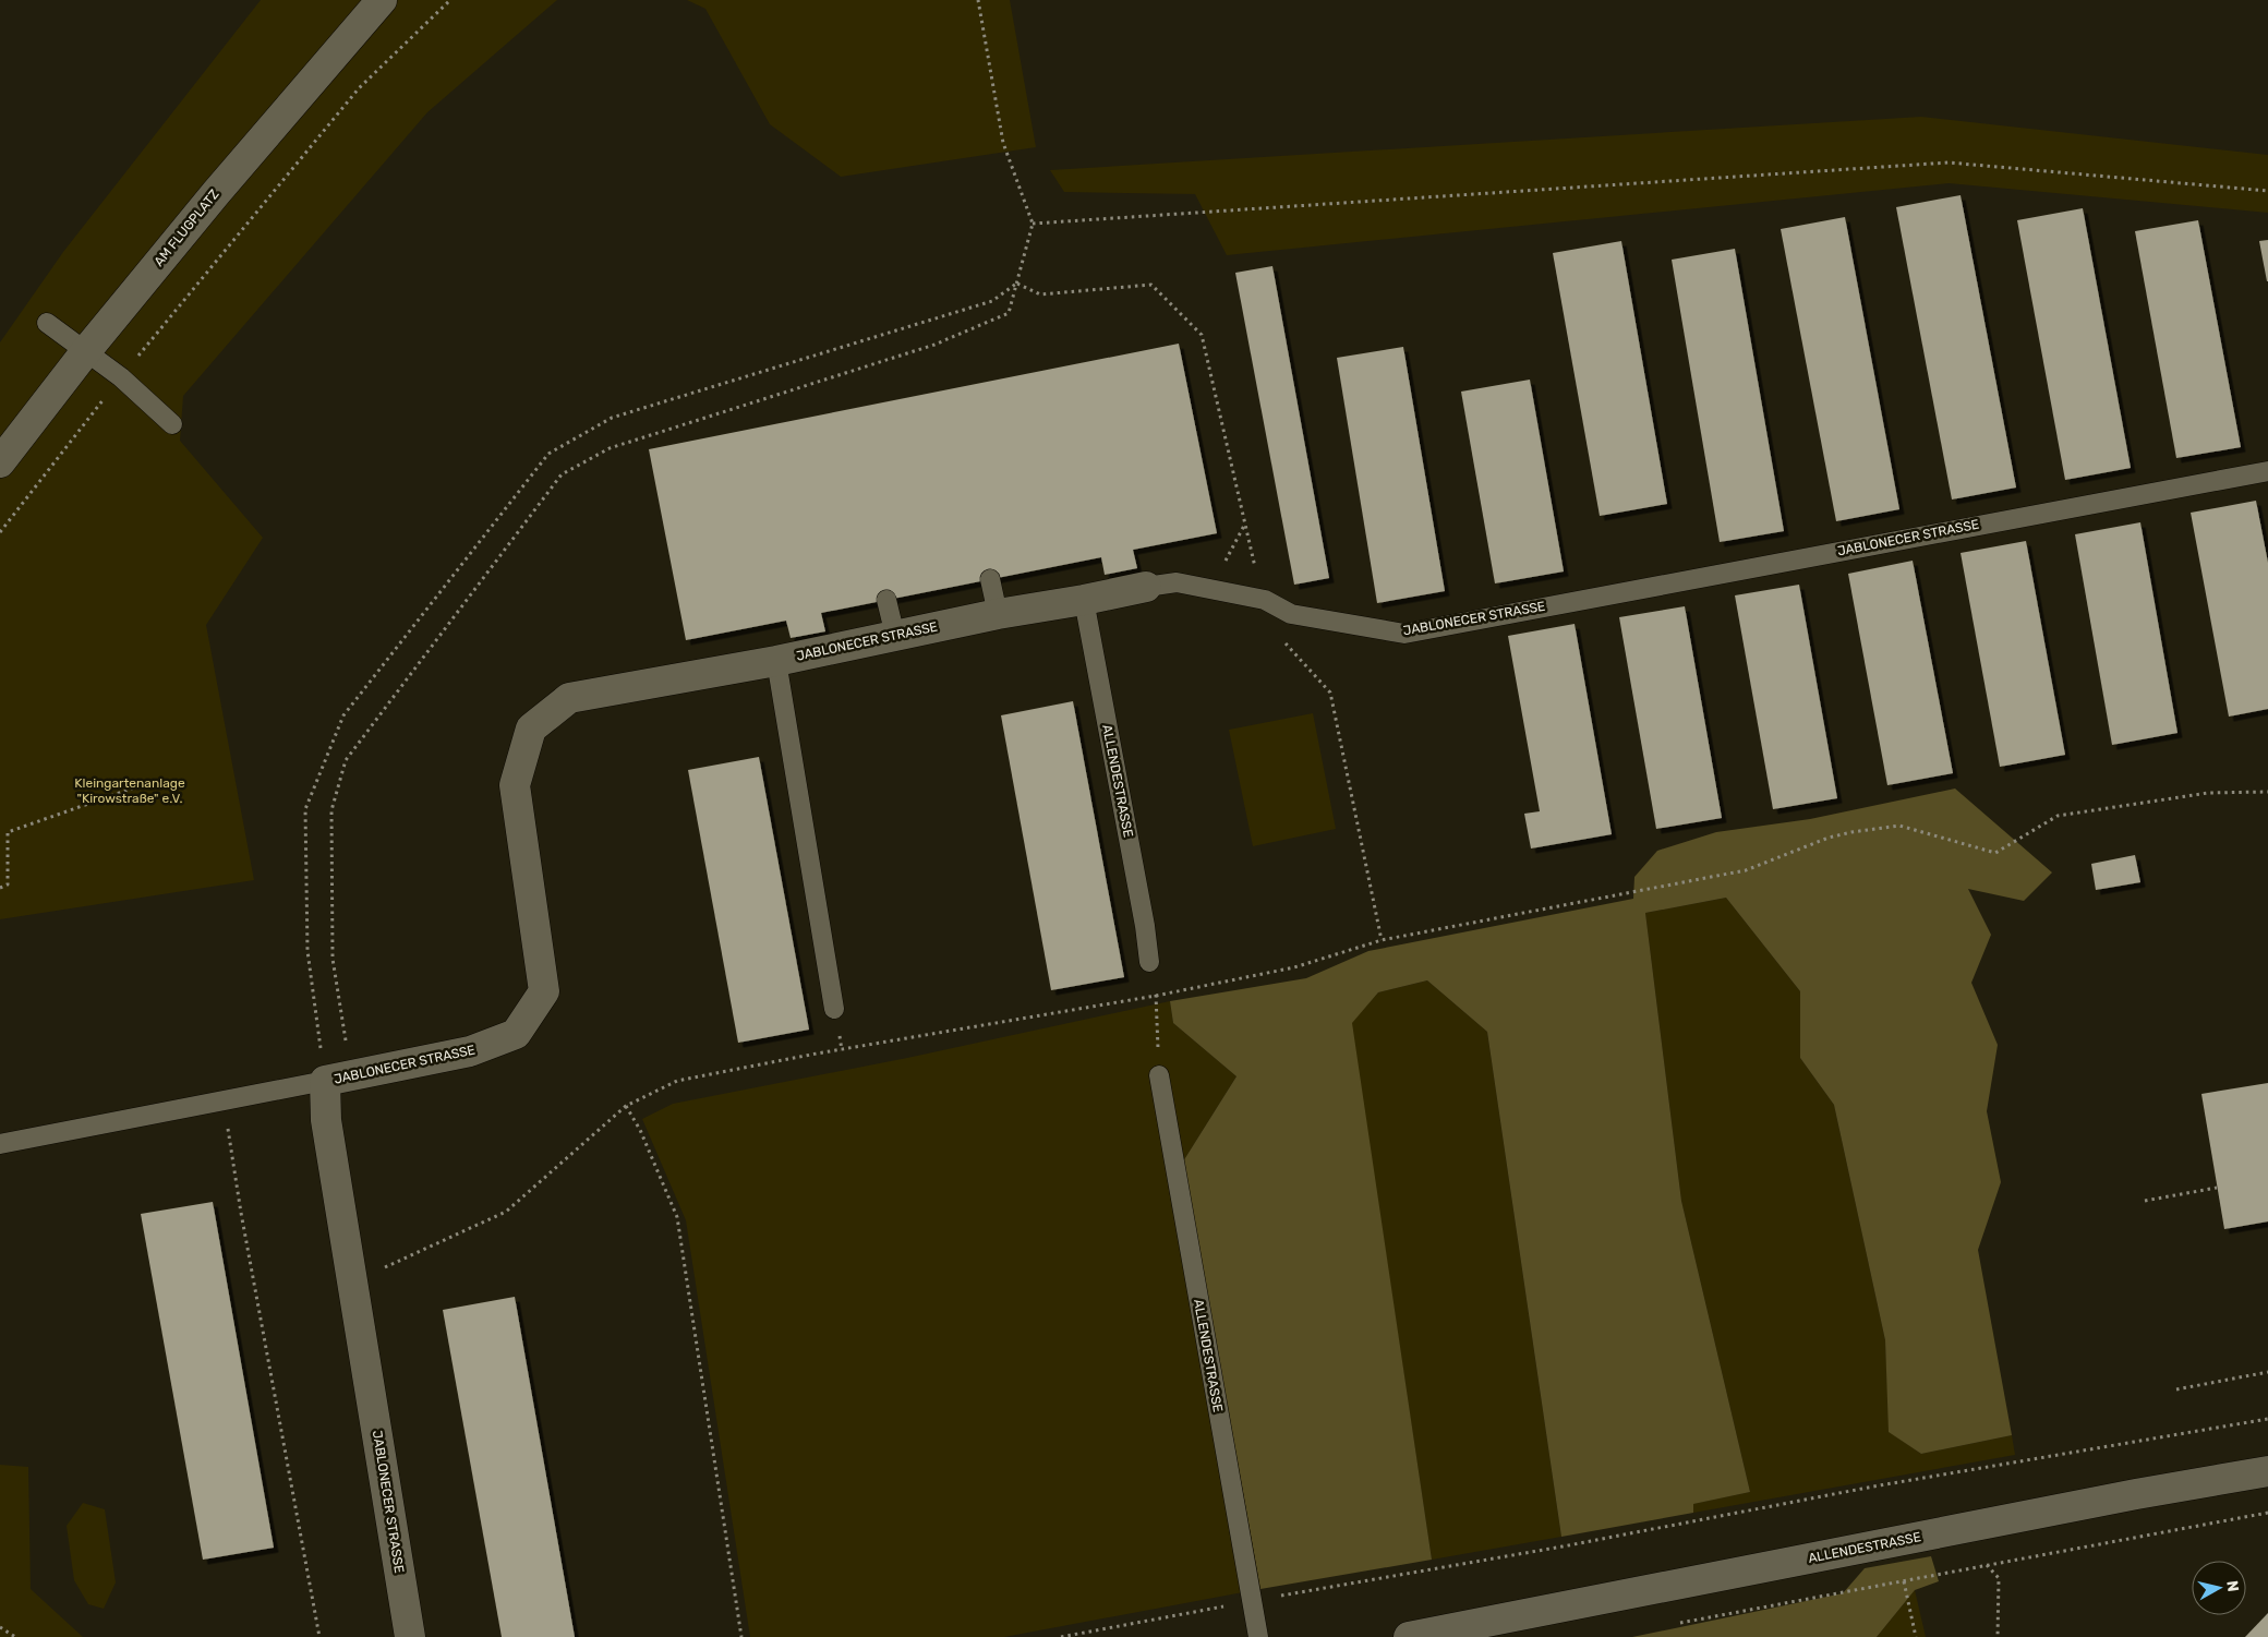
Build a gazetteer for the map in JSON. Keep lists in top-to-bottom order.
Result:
{
  "streets": {
    "street": ["AM FLUGPLATZ", "JABLONECER STRASSE", "ALLENDESTRASSE"]
  },
  "crossings": [
    ["JABLONECER STRASSE", "ALLENDESTRASSE"]
  ],
  "parks": ["Kleingartenanlage \"Kirowstraße\" e.V."],
  "north": "right"
}
